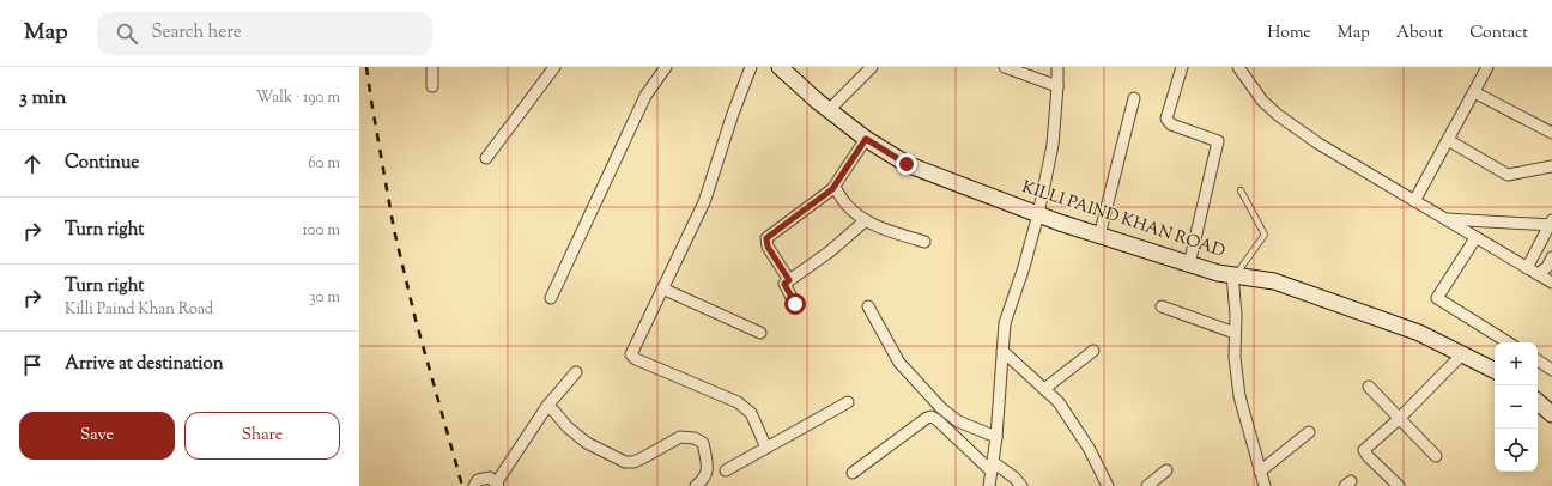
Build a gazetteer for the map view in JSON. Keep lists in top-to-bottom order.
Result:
{
  "streets": {
    "street": ["KILLI PAIND KHAN ROAD"]
  },
  "page": {
    "header": "Map",
    "search": "Search here",
    "nav": [
      "Home",
      "Map",
      "About",
      "Contact"
    ],
    "heading": ["3 min", "Walk · 190 m"],
    "list": [
      ["Continue", "60 m"],
      ["Turn right", "100 m"],
      ["Turn right", "Killi Paind Khan Road", "30 m"],
      "Arrive at destination"
    ],
    "map_buttons": ["+", "−"],
    "buttons": ["Save", "Share"]
  }
}
